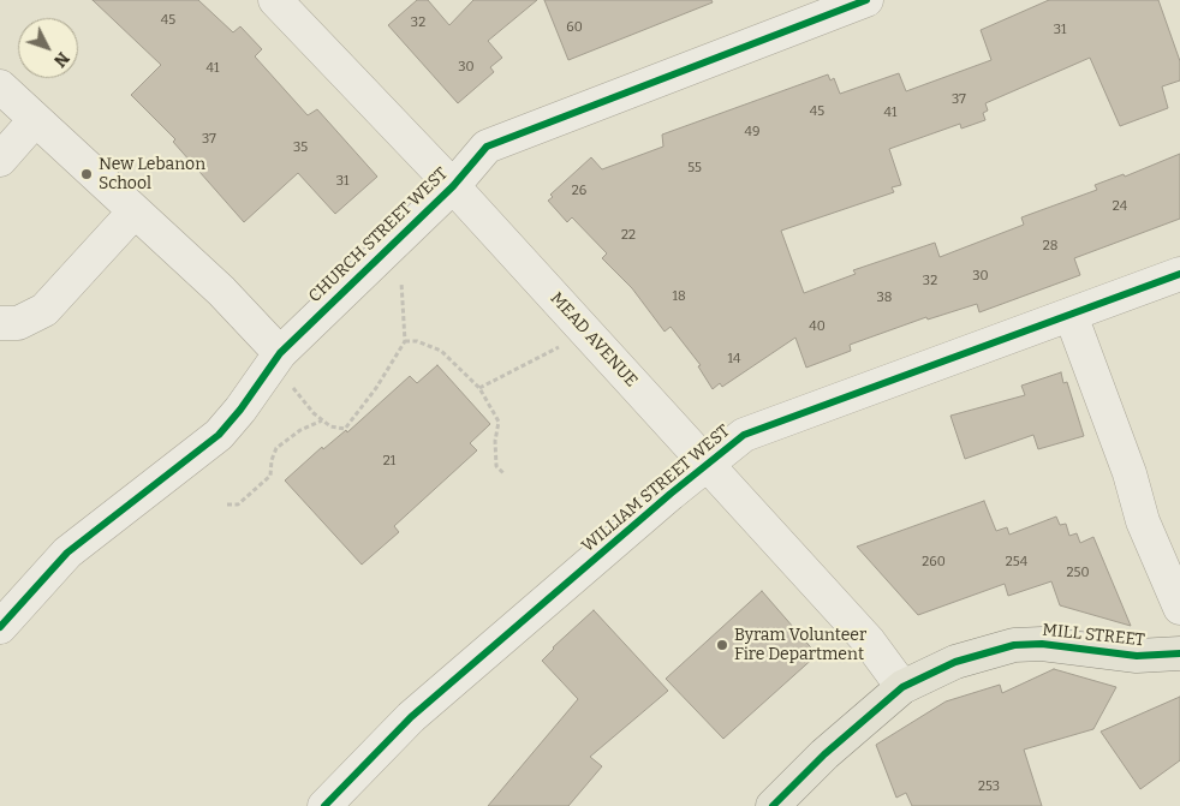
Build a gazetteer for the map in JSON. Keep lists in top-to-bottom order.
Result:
{
  "streets": {
    "main road": ["MILL STREET"],
    "street": ["CHURCH STREET WEST", "MEAD AVENUE", "WILLIAM STREET WEST"]
  },
  "crossings": [
    ["CHURCH STREET WEST", "MEAD AVENUE"],
    ["MEAD AVENUE", "WILLIAM STREET WEST"],
    ["MEAD AVENUE", "MILL STREET"]
  ],
  "places": ["New Lebanon School", "Byram Volunteer Fire Department"],
  "house_numbers": [
    "45",
    "32",
    "60",
    "31",
    "30",
    "41",
    "37",
    "45",
    "41",
    "49",
    "37",
    "35",
    "55",
    "31",
    "26",
    "24",
    "22",
    "28",
    "30",
    "32",
    "18",
    "38",
    "40",
    "14",
    "21",
    "260",
    "254",
    "250",
    "253"
  ],
  "north": "bottom right"
}
